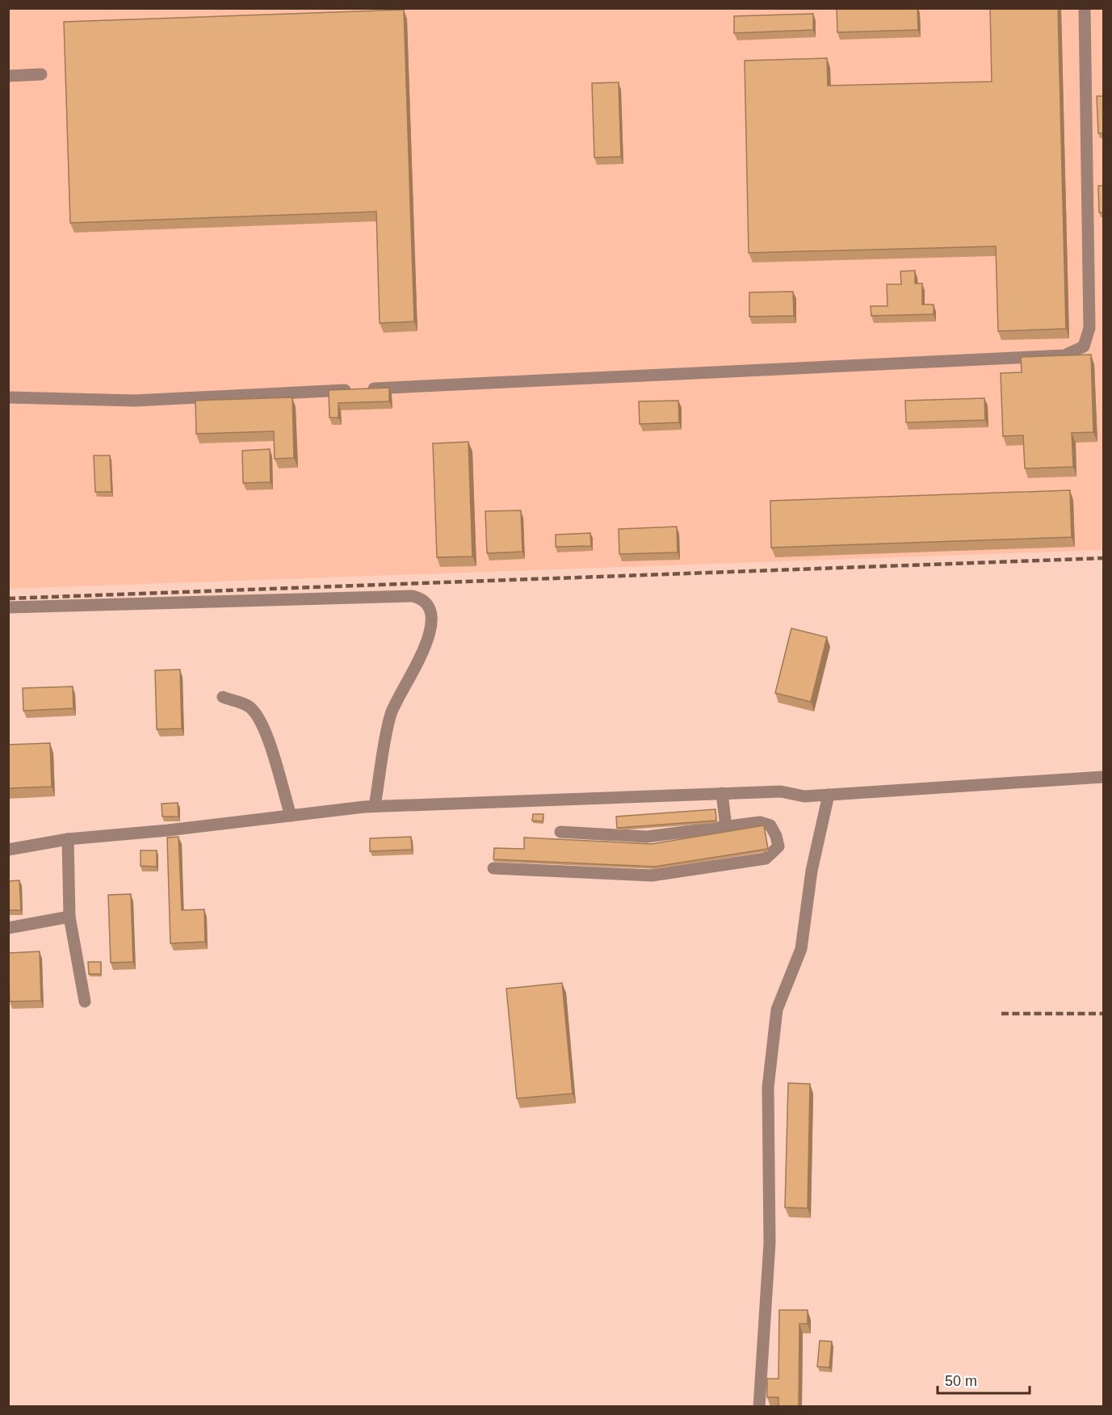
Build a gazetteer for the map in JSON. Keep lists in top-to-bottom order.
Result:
{
  "scale_bar": "50 m"
}
